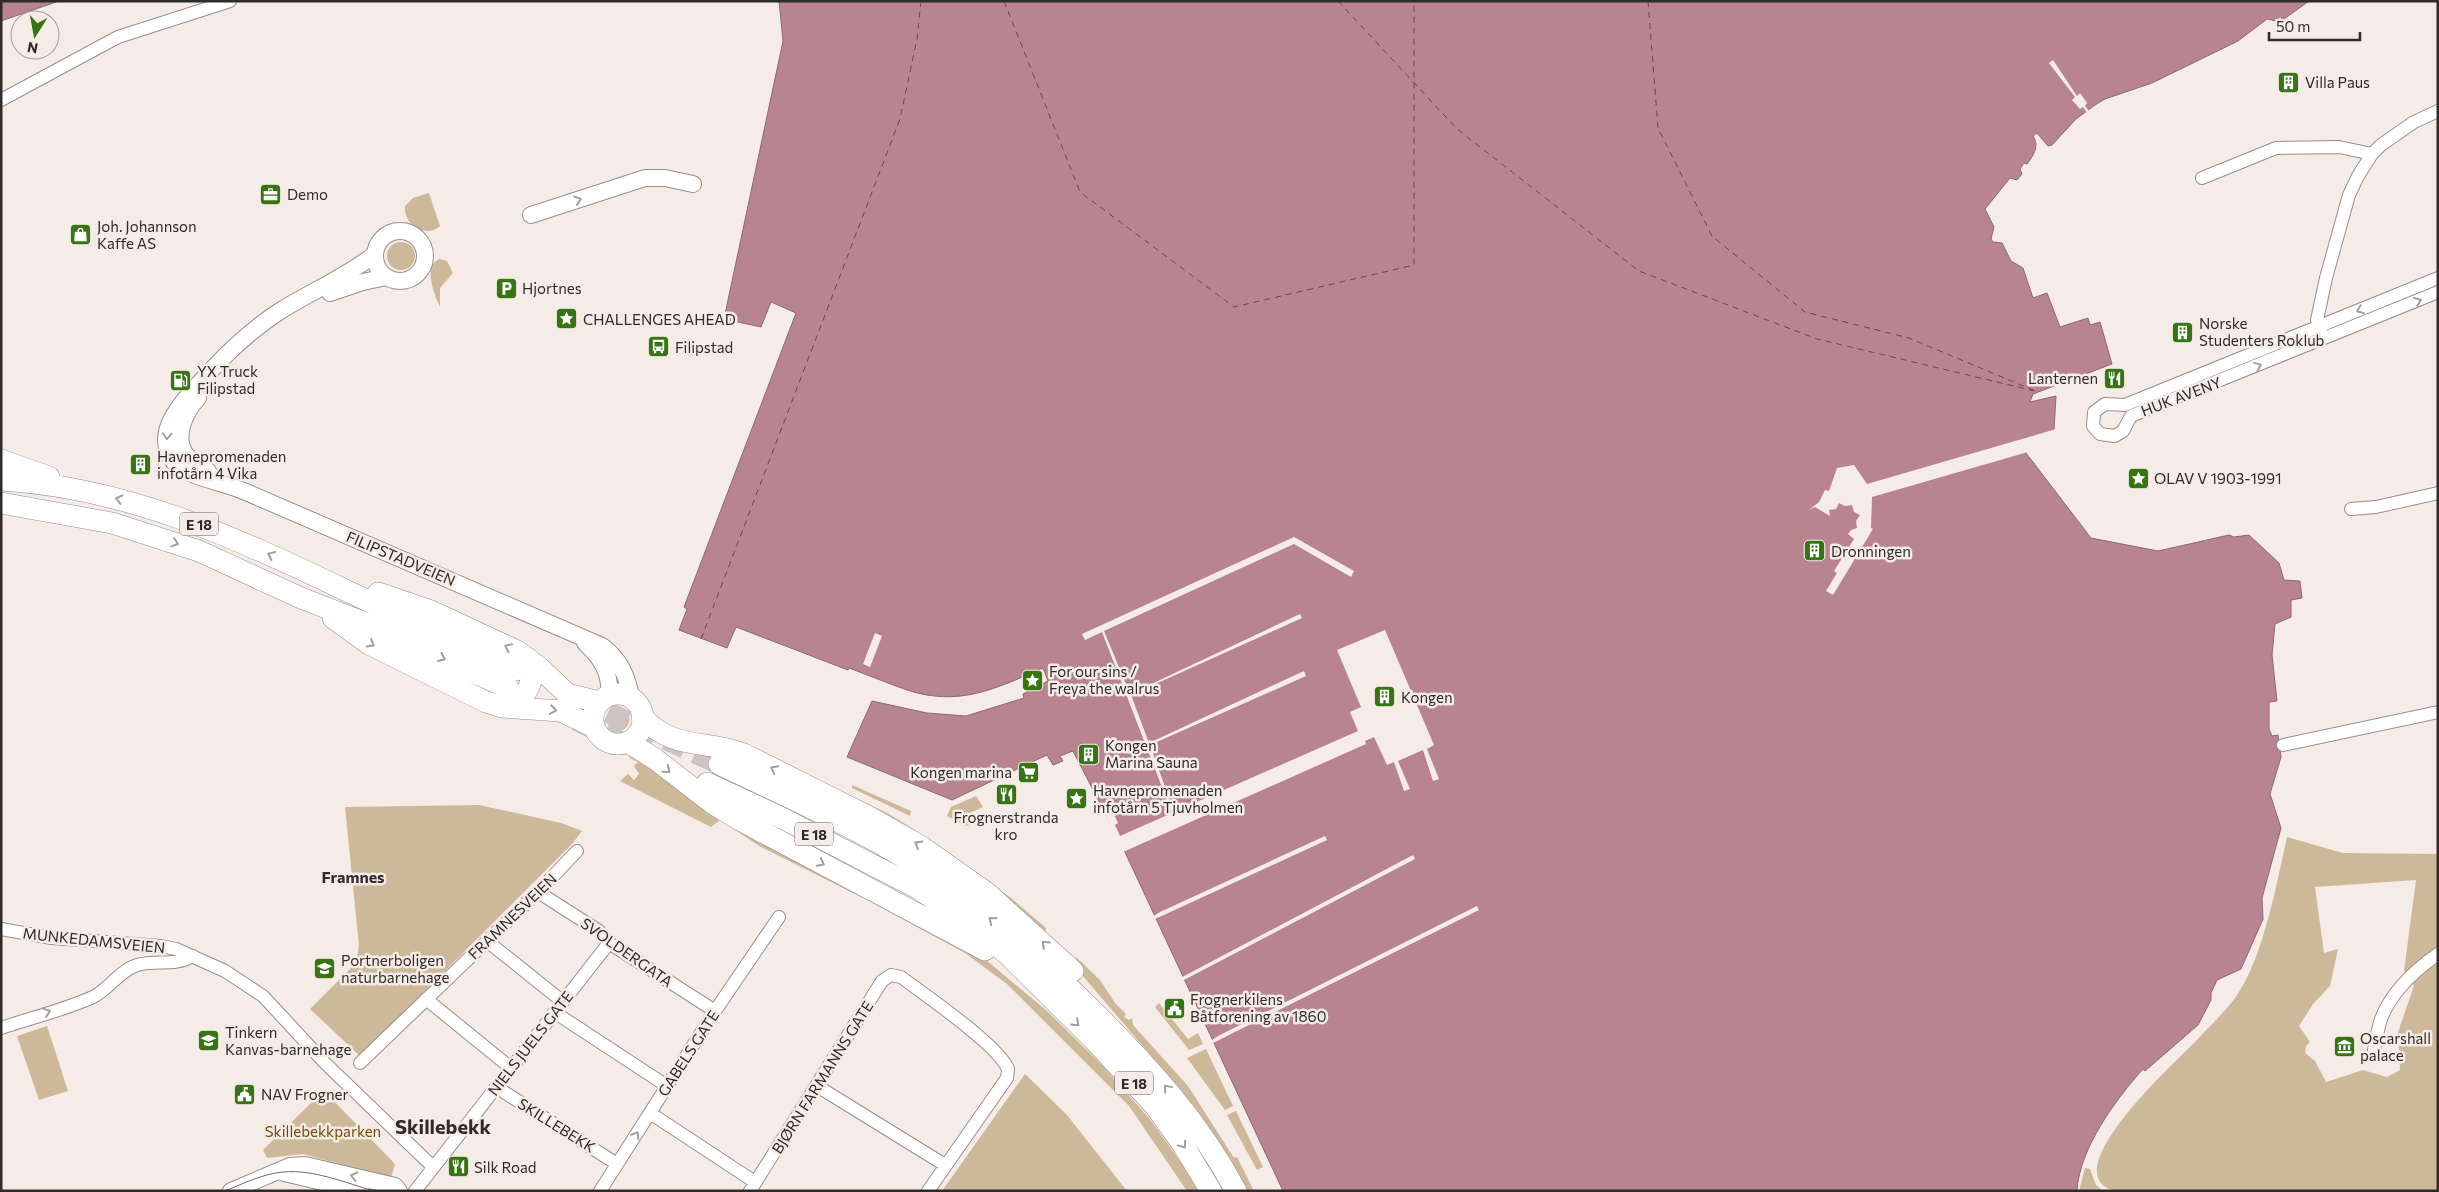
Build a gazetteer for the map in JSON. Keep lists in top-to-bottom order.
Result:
{
  "streets": {
    "highway": ["E 18"],
    "street": [
      "HUK AVENY",
      "FILIPSTADVEIEN",
      "FRAMNESVEIEN",
      "MUNKEDAMSVEIEN",
      "SVOLDERGATA",
      "NIELS JUELS GATE",
      "GABELS GATE",
      "BJØRN FARMANNS GATE",
      "SKILLEBEKK"
    ]
  },
  "crossings": [
    ["FRAMNESVEIEN", "SVOLDERGATA"],
    ["MUNKEDAMSVEIEN", "NIELS JUELS GATE"],
    ["SVOLDERGATA", "NIELS JUELS GATE"],
    ["SVOLDERGATA", "GABELS GATE"],
    ["NIELS JUELS GATE", "SKILLEBEKK"],
    ["GABELS GATE", "SKILLEBEKK"]
  ],
  "districts": ["Framnes", "Skillebekk"],
  "parks": ["Skillebekkparken"],
  "places": {
    "building": [
      "Villa Paus",
      "Norske Studenters Roklub",
      "Havnepromenaden infotårn 4 Vika",
      "Dronningen",
      "Kongen",
      "Kongen Marina Sauna"
    ],
    "office": ["Demo"],
    "shop": ["Joh. Johannson Kaffe AS"],
    "parking": ["Hjortnes"],
    "place": [
      "CHALLENGES AHEAD",
      "OLAV V 1903-1991",
      "For our sins / Freya the walrus",
      "Havnepromenaden infotårn 5 Tjuvholmen"
    ],
    "bus stop": ["Filipstad"],
    "restaurant": ["Lanternen", "Frognerstranda kro", "Silk Road"],
    "fuel station": ["YX Truck Filipstad"],
    "supermarket": ["Kongen marina"],
    "school or university": ["Portnerboligen naturbarnehage", "Tinkern Kanvas-barnehage"],
    "public building": ["Frognerkilens Båtforening av 1860", "NAV Frogner"],
    "museum": ["Oscarshall palace"]
  },
  "scale_bar": "50 m",
  "north": "bottom"
}
